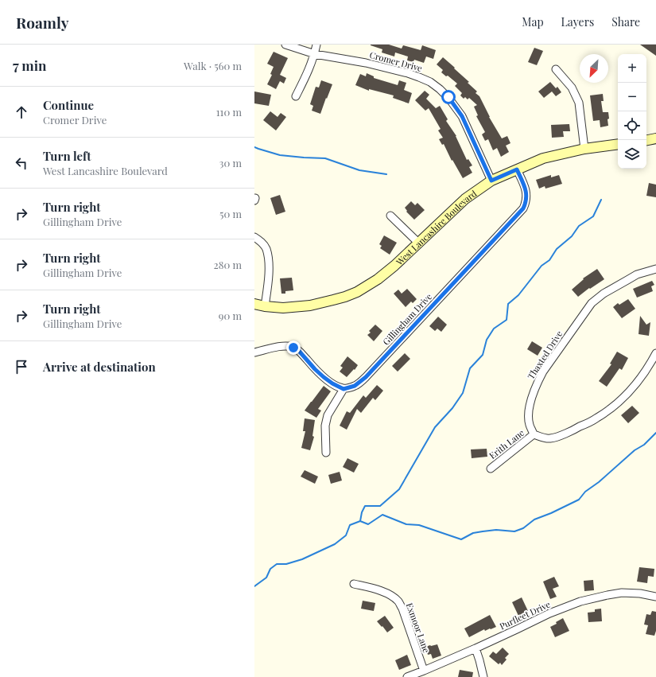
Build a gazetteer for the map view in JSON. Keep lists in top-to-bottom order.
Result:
{
  "streets": {
    "main road": ["West Lancashire Boulevard"],
    "street": [
      "Cromer Drive",
      "Gillingham Drive",
      "Thaxted Drive",
      "Erith Lane",
      "Purfleet Drive",
      "Exmoor Lane"
    ]
  },
  "crossings": [
    ["Cromer Drive", "West Lancashire Boulevard"],
    ["West Lancashire Boulevard", "Gillingham Drive"],
    ["Thaxted Drive", "Erith Lane"],
    ["Purfleet Drive", "Exmoor Lane"]
  ],
  "north": "bottom left",
  "page": {
    "header": "Roamly",
    "nav": ["Map", "Layers", "Share"],
    "heading": ["7 min", "Walk · 560 m"],
    "map_buttons": ["+", "−"],
    "list": [
      ["Continue", "Cromer Drive", "110 m"],
      ["Turn left", "West Lancashire Boulevard", "30 m"],
      ["Turn right", "Gillingham Drive", "50 m"],
      ["Turn right", "Gillingham Drive", "280 m"],
      ["Turn right", "Gillingham Drive", "90 m"],
      "Arrive at destination"
    ]
  }
}
